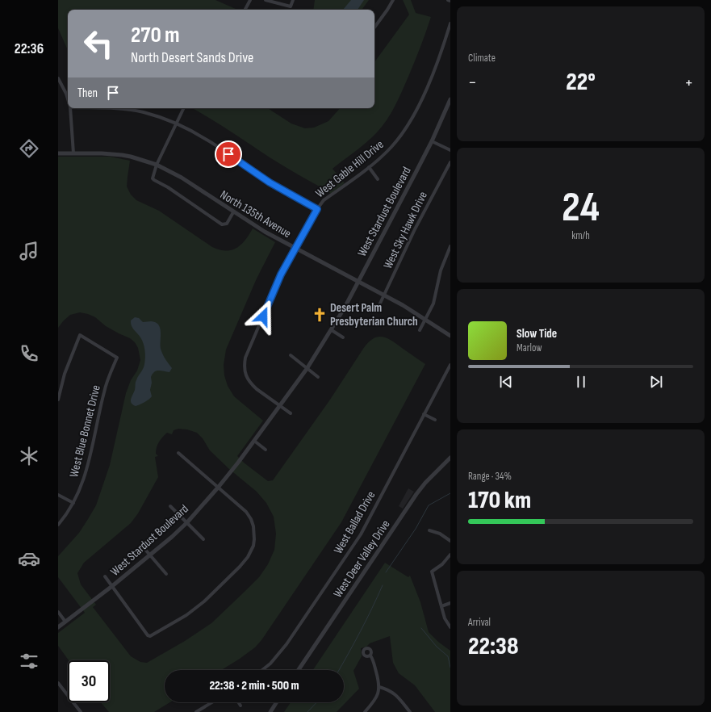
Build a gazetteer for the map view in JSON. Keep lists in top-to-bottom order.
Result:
{
  "streets": {
    "street": [
      "West Gable Hill Drive",
      "West Stardust Boulevard",
      "North 135th Avenue",
      "West Sky Hawk Drive",
      "West Blue Bonnet Drive",
      "West Ballad Drive",
      "West Deer Valley Drive"
    ]
  },
  "crossings": [
    ["West Gable Hill Drive", "West Stardust Boulevard"],
    ["West Gable Hill Drive", "North 135th Avenue"],
    ["West Stardust Boulevard", "North 135th Avenue"],
    ["North 135th Avenue", "West Sky Hawk Drive"]
  ],
  "places": {
    "church": ["Desert Palm Presbyterian Church"]
  },
  "page": {
    "tabs": "22:36",
    "tile": [
      "Climate",
      ["24", "km/h"],
      ["Range · 34%", "170 km"],
      ["Arrival", "22:38"]
    ],
    "turn": ["270 m", "North Desert Sands Drive"],
    "heat": ["−", "22°", "+"],
    "then": "Then",
    "song": ["Slow Tide", "Marlow"],
    "limit": "30",
    "trip": "22:38 · 2 min · 500 m"
  }
}
